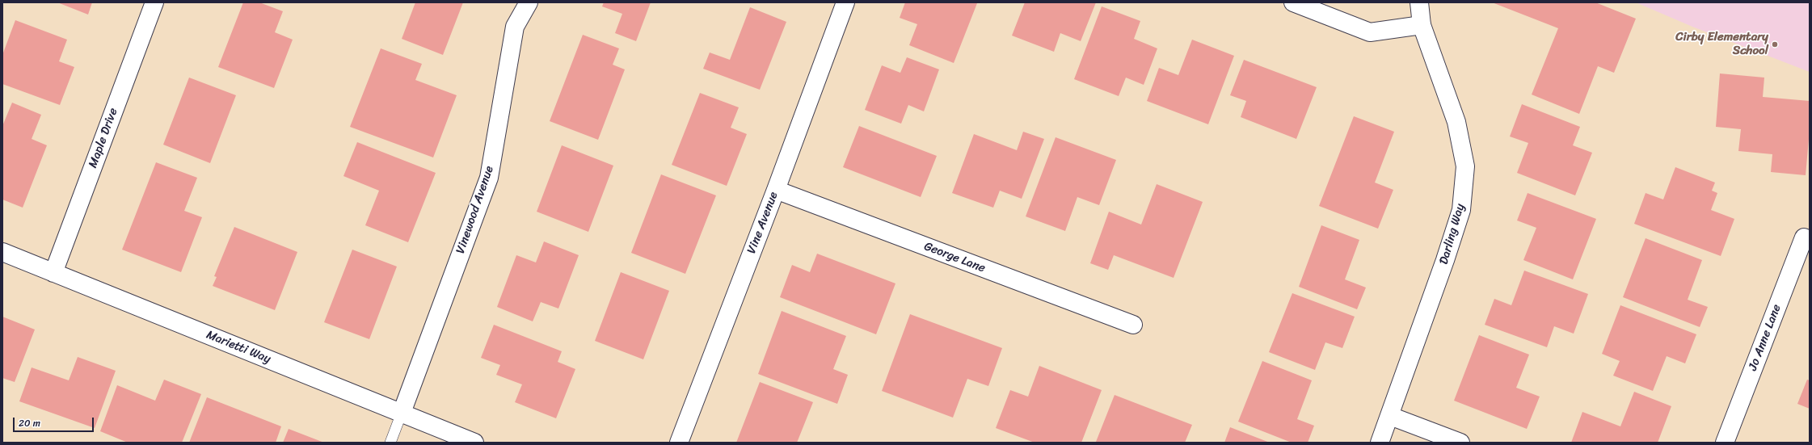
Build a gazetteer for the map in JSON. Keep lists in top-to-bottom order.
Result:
{
  "streets": {
    "street": [
      "Maple Drive",
      "Vinewood Avenue",
      "Vine Avenue",
      "Darling Way",
      "George Lane",
      "Jo Anne Lane",
      "Marietti Way"
    ]
  },
  "crossings": [
    ["Maple Drive", "Marietti Way"],
    ["Vinewood Avenue", "Marietti Way"],
    ["Vine Avenue", "George Lane"]
  ],
  "places": ["Cirby Elementary School"],
  "scale_bar": "20 m"
}
